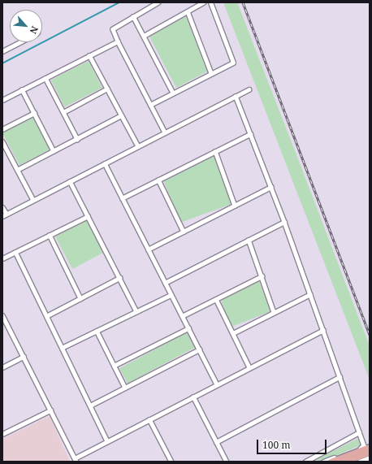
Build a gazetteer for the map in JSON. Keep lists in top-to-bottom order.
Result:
{
  "scale_bar": "100 m",
  "north": "bottom right"
}
